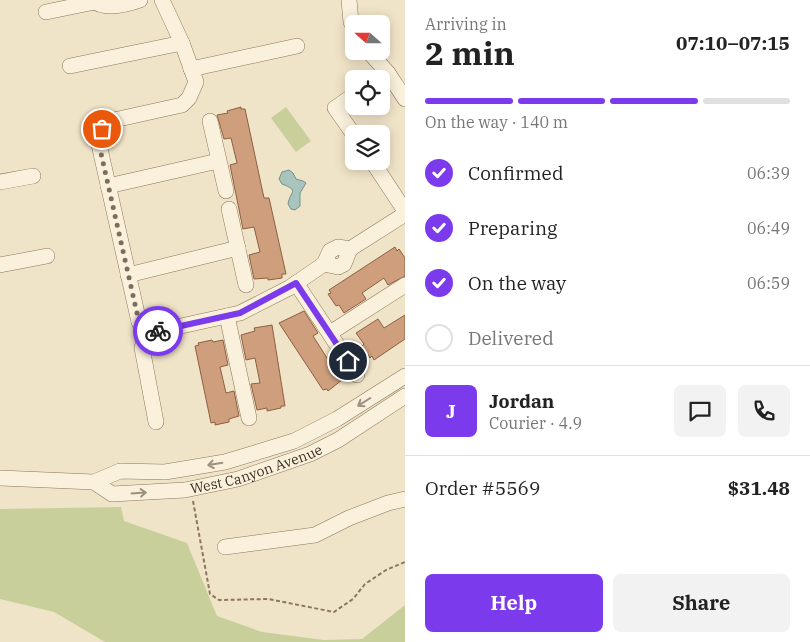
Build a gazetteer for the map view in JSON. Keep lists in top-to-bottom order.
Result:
{
  "streets": {
    "street": ["West Canyon Avenue"]
  },
  "north": "left",
  "page": {
    "heading": ["2 min", "Arriving in", "07:10–07:15"],
    "panel": [
      "Jordan",
      "Courier · 4.9",
      "Order #5569",
      "$31.48"
    ],
    "bar": "On the way · 140 m",
    "list": [
      ["Confirmed", "06:39"],
      ["Preparing", "06:49"],
      ["On the way", "06:59"],
      "Delivered"
    ],
    "round": "J",
    "buttons": ["Help", "Share"]
  }
}
